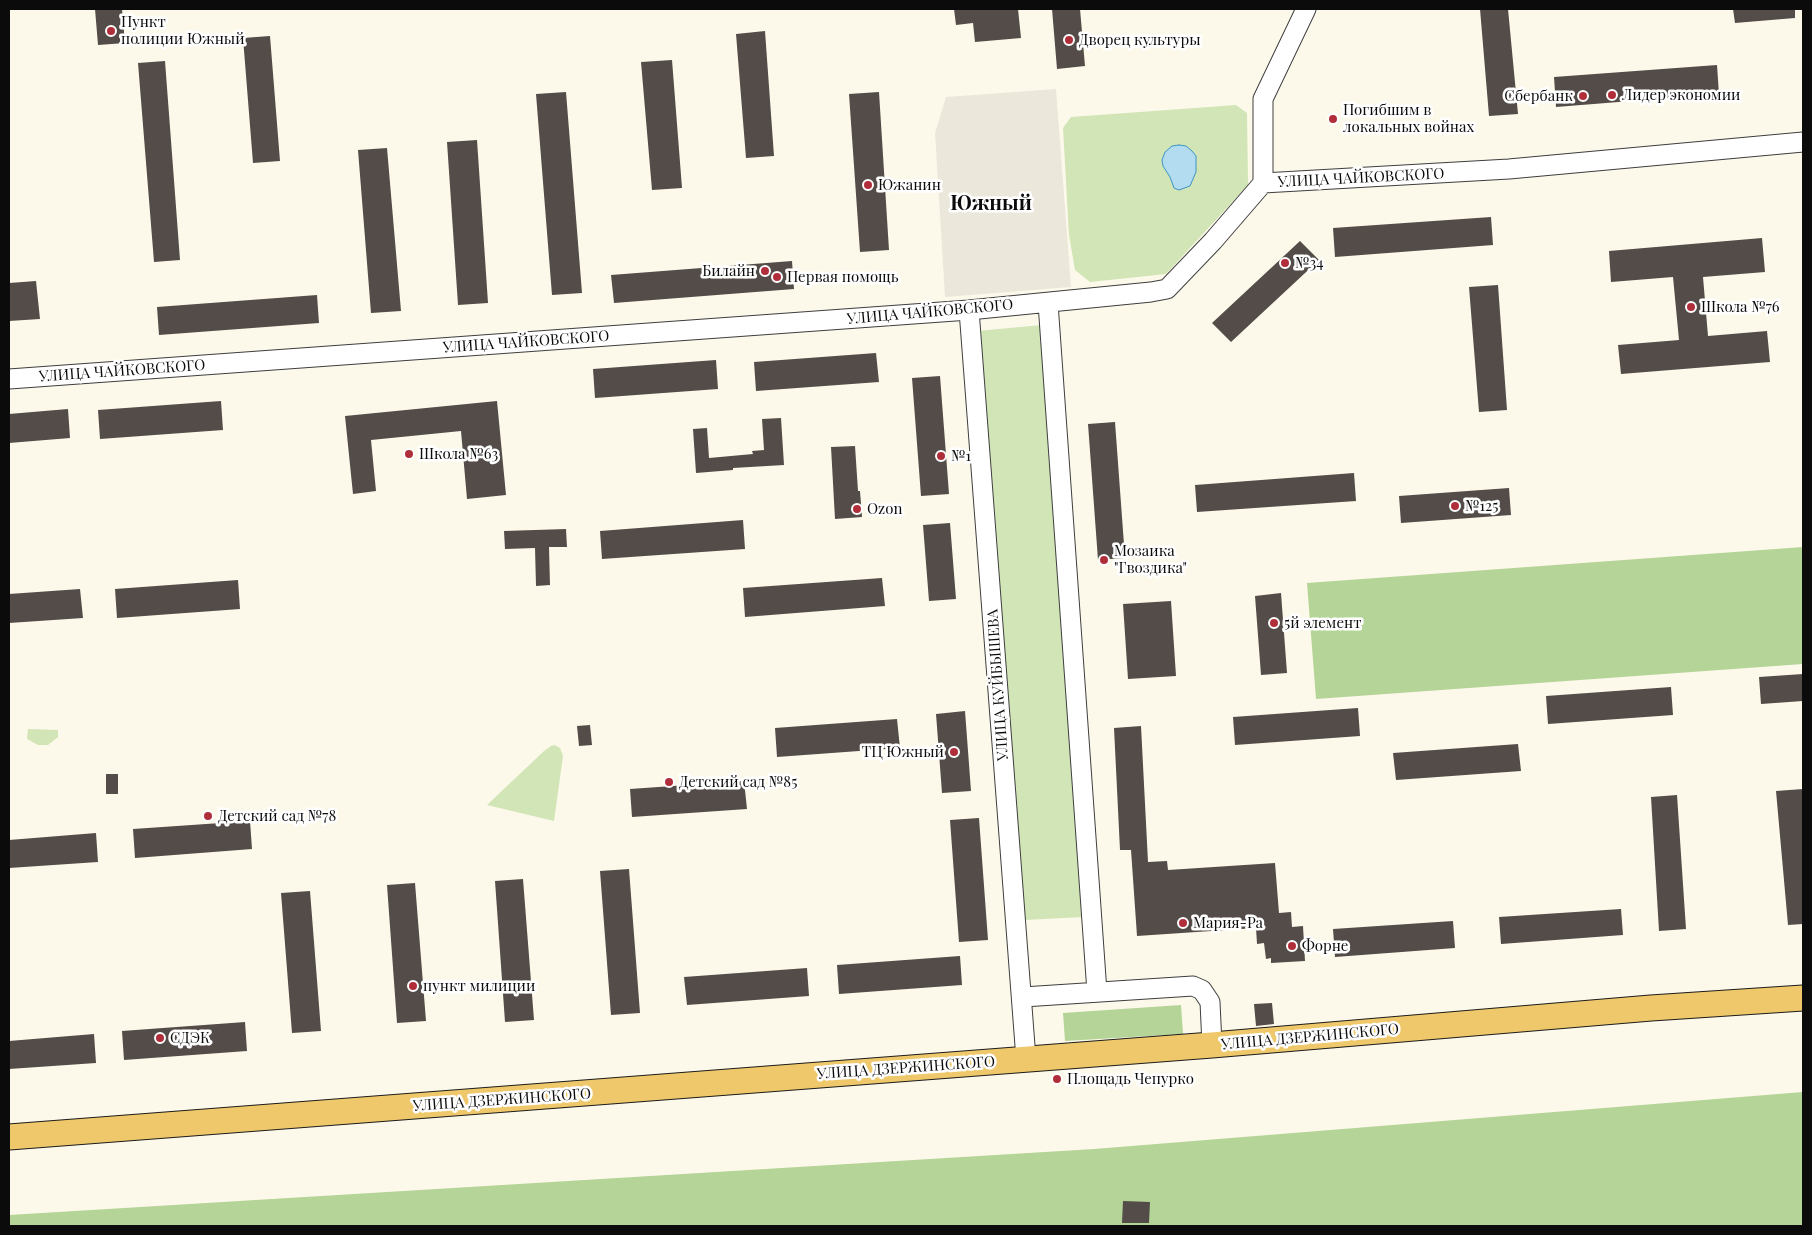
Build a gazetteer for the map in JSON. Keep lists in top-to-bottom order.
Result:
{
  "streets": {
    "main road": ["УЛИЦА ДЗЕРЖИНСКОГО"],
    "street": ["УЛИЦА ЧАЙКОВСКОГО", "УЛИЦА КУЙБЫШЕВА"]
  },
  "crossings": [
    ["УЛИЦА ЧАЙКОВСКОГО", "УЛИЦА КУЙБЫШЕВА"],
    ["УЛИЦА КУЙБЫШЕВА", "УЛИЦА ДЗЕРЖИНСКОГО"]
  ],
  "districts": ["Южный"],
  "places": [
    "Пункт полиции Южный",
    "Дворец культуры",
    "Лидер экономии",
    "Сбербанк",
    "Погибшим в локальных войнах",
    "Южанин",
    "№34",
    "Билайн",
    "Первая помощь",
    "Школа №76",
    "Школа №63",
    "№1",
    "№125",
    "Ozon",
    "Мозаика \"Гвоздика\"",
    "5й элемент",
    "ТЦ Южный",
    "Детский сад №85",
    "Детский сад №78",
    "Мария-Ра",
    "Форне",
    "пункт милиции",
    "СДЭК",
    "Площадь Чепурко"
  ]
}
